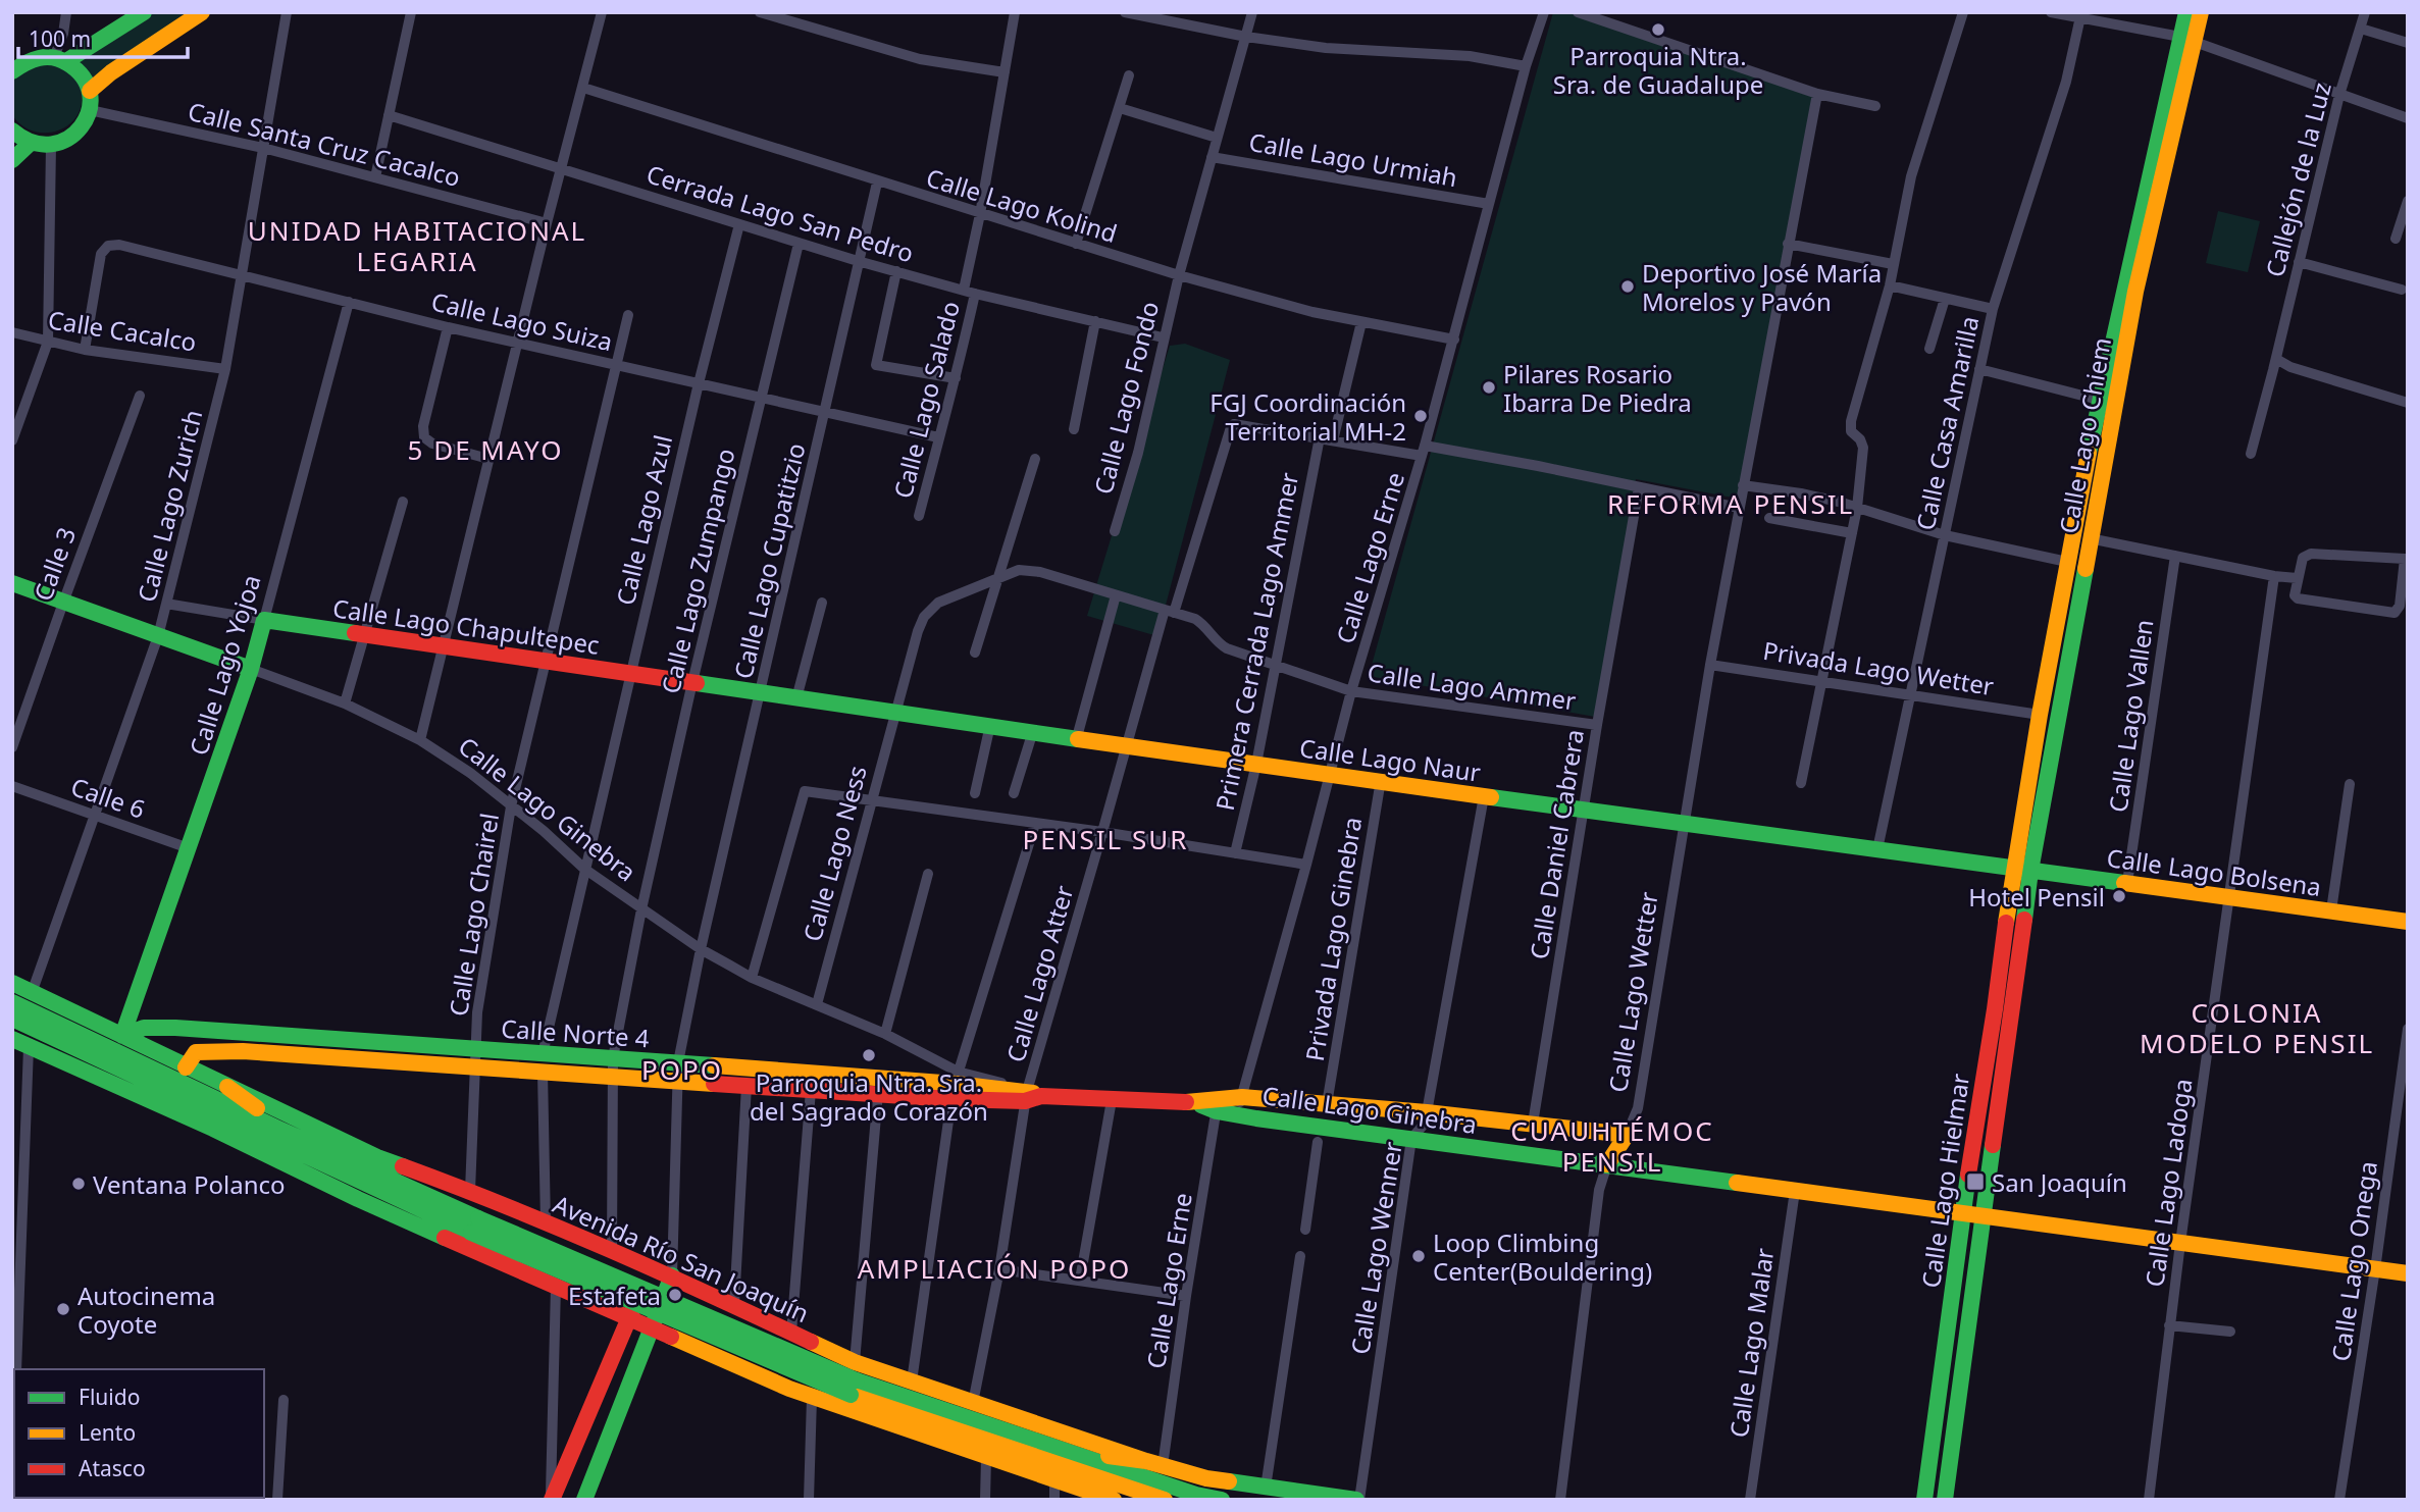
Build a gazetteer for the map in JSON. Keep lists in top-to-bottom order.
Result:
{
  "streets": {
    "main road": [
      "Calle Lago Chiem",
      "Calle Lago Chapultepec",
      "Calle Lago Yojoa",
      "Calle Lago Naur",
      "Calle Lago Ginebra",
      "Calle Lago Bolsena",
      "Calle Lago Wetter",
      "Calle Norte 4",
      "Calle Lago Hielmar",
      "Avenida Río San Joaquín"
    ],
    "street": [
      "Calle Santa Cruz Cacalco",
      "Calle Lago Urmiah",
      "Callejón de la Luz",
      "Calle Lago Kolind",
      "Cerrada Lago San Pedro",
      "Calle Lago Suiza",
      "Calle Cacalco",
      "Calle Lago Fondo",
      "Calle Lago Salado",
      "Calle Casa Amarilla",
      "Calle Lago Zurich",
      "Calle Lago Azul",
      "Calle Lago Erne",
      "Calle Lago Cupatitzio",
      "Calle 3",
      "Calle Lago Zumpango",
      "Primera Cerrada Lago Ammer",
      "Privada Lago Wetter",
      "Calle Lago Ammer",
      "Calle Lago Vallen",
      "Calle 6",
      "Calle Daniel Cabrera",
      "Calle Lago Ness",
      "Calle Lago Chairel",
      "Privada Lago Ginebra",
      "Calle Lago Atter",
      "Calle Lago Ladoga",
      "Calle Lago Wenner",
      "Calle Lago Onega",
      "Calle Lago Malar"
    ]
  },
  "crossings": [
    ["Calle Santa Cruz Cacalco", "Calle Lago Zurich"],
    ["Calle Lago Urmiah", "Calle Lago Fondo"],
    ["Calle Lago Urmiah", "Calle Lago Erne"],
    ["Calle Lago Kolind", "Calle Lago Fondo"],
    ["Calle Lago Kolind", "Calle Lago Salado"],
    ["Calle Lago Kolind", "Calle Lago Erne"],
    ["Calle Lago Kolind", "Calle Lago Cupatitzio"],
    ["Cerrada Lago San Pedro", "Calle Lago Fondo"],
    ["Cerrada Lago San Pedro", "Calle Lago Salado"],
    ["Cerrada Lago San Pedro", "Calle Lago Azul"],
    ["Cerrada Lago San Pedro", "Calle Lago Cupatitzio"],
    ["Cerrada Lago San Pedro", "Calle Lago Zumpango"],
    ["Calle Lago Suiza", "Calle Cacalco"],
    ["Calle Lago Suiza", "Calle Lago Salado"],
    ["Calle Lago Suiza", "Calle Lago Zurich"],
    ["Calle Lago Suiza", "Calle Lago Azul"],
    ["Calle Lago Suiza", "Calle Lago Cupatitzio"],
    ["Calle Lago Suiza", "Calle Lago Zumpango"],
    ["Calle Lago Suiza", "Calle Lago Yojoa"],
    ["Calle Lago Suiza", "Calle Lago Chairel"],
    ["Calle Cacalco", "Calle Lago Zurich"],
    ["Calle Casa Amarilla", "Privada Lago Wetter"],
    ["Calle Casa Amarilla", "Calle Lago Naur"],
    ["Calle Lago Chiem", "Privada Lago Wetter"],
    ["Calle Lago Chiem", "Calle Lago Naur"],
    ["Calle Lago Chiem", "Calle Lago Bolsena"],
    ["Calle Lago Chiem", "Calle Lago Hielmar"],
    ["Calle Lago Zurich", "Calle Lago Chapultepec"],
    ["Calle Lago Zurich", "Calle 6"],
    ["Calle Lago Zurich", "Calle Lago Ginebra"],
    ["Calle Lago Zurich", "Avenida Río San Joaquín"],
    ["Calle Lago Azul", "Calle Lago Chapultepec"],
    ["Calle Lago Azul", "Calle Lago Ginebra"],
    ["Calle Lago Azul", "Calle Norte 4"],
    ["Calle Lago Erne", "Calle Lago Ammer"],
    ["Calle Lago Erne", "Calle Lago Naur"],
    ["Calle Lago Erne", "Calle Lago Ginebra"],
    ["Calle Lago Erne", "Avenida Río San Joaquín"],
    ["Calle Lago Cupatitzio", "Calle Lago Chapultepec"],
    ["Calle Lago Cupatitzio", "Calle Lago Naur"],
    ["Calle Lago Cupatitzio", "Calle Lago Ginebra"],
    ["Calle Lago Cupatitzio", "Calle Norte 4"],
    ["Calle Lago Cupatitzio", "Avenida Río San Joaquín"],
    ["Calle 3", "Calle Lago Ginebra"],
    ["Calle Lago Zumpango", "Calle Lago Chapultepec"],
    ["Calle Lago Zumpango", "Calle Lago Ginebra"],
    ["Calle Lago Zumpango", "Calle Norte 4"],
    ["Calle Lago Zumpango", "Avenida Río San Joaquín"],
    ["Calle Lago Chapultepec", "Calle Lago Yojoa"],
    ["Calle Lago Chapultepec", "Calle Lago Naur"],
    ["Calle Lago Chapultepec", "Calle Lago Chairel"],
    ["Primera Cerrada Lago Ammer", "Calle Lago Ammer"],
    ["Primera Cerrada Lago Ammer", "Calle Lago Naur"],
    ["Primera Cerrada Lago Ammer", "Calle Lago Atter"],
    ["Calle Lago Yojoa", "Calle 6"],
    ["Calle Lago Yojoa", "Calle Lago Ginebra"],
    ["Calle Lago Yojoa", "Calle Norte 4"],
    ["Calle Lago Yojoa", "Avenida Río San Joaquín"],
    ["Privada Lago Wetter", "Calle Lago Wetter"],
    ["Calle Lago Ammer", "Calle Lago Naur"],
    ["Calle Lago Ammer", "Calle Daniel Cabrera"],
    ["Calle Lago Ammer", "Calle Lago Ness"],
    ["Calle Lago Ammer", "Calle Lago Atter"],
    ["Calle Lago Vallen", "Calle Lago Bolsena"],
    ["Calle Lago Naur", "Calle Daniel Cabrera"],
    ["Calle Lago Naur", "Calle Lago Ness"],
    ["Calle Lago Naur", "Calle Lago Bolsena"],
    ["Calle Lago Naur", "Privada Lago Ginebra"],
    ["Calle Lago Naur", "Calle Lago Atter"],
    ["Calle Lago Naur", "Calle Lago Wetter"],
    ["Calle Lago Naur", "Calle Lago Hielmar"],
    ["Calle Lago Naur", "Calle Lago Wenner"],
    ["Calle Lago Ginebra", "Calle Daniel Cabrera"],
    ["Calle Lago Ginebra", "Calle Lago Ness"],
    ["Calle Lago Ginebra", "Calle Lago Chairel"],
    ["Calle Lago Ginebra", "Privada Lago Ginebra"],
    ["Calle Lago Ginebra", "Calle Lago Atter"],
    ["Calle Lago Ginebra", "Calle Lago Wetter"],
    ["Calle Lago Ginebra", "Calle Norte 4"],
    ["Calle Lago Ginebra", "Calle Lago Hielmar"],
    ["Calle Lago Ginebra", "Calle Lago Ladoga"],
    ["Calle Lago Ginebra", "Calle Lago Wenner"],
    ["Calle Lago Ginebra", "Calle Lago Onega"],
    ["Calle Lago Ginebra", "Calle Lago Malar"],
    ["Calle Lago Bolsena", "Calle Lago Hielmar"],
    ["Calle Lago Bolsena", "Calle Lago Ladoga"],
    ["Calle Lago Chairel", "Calle Norte 4"],
    ["Calle Lago Chairel", "Avenida Río San Joaquín"],
    ["Calle Lago Atter", "Calle Norte 4"],
    ["Calle Lago Atter", "Avenida Río San Joaquín"],
    ["Calle Norte 4", "Avenida Río San Joaquín"],
    ["Calle Lago Wenner", "Avenida Río San Joaquín"]
  ],
  "districts": [
    "UNIDAD HABITACIONAL LEGARIA",
    "5 DE MAYO",
    "REFORMA PENSIL",
    "PENSIL SUR",
    "COLONIA MODELO PENSIL",
    "POPO",
    "CUAUHTÉMOC PENSIL",
    "AMPLIACIÓN POPO"
  ],
  "places": {
    "other": [
      "Parroquia Ntra. Sra. de Guadalupe",
      "Deportivo José María Morelos y Pavón",
      "Pilares Rosario Ibarra De Piedra",
      "FGJ Coordinación Territorial MH-2",
      "Hotel Pensil",
      "Parroquia Ntra. Sra. del Sagrado Corazón",
      "Ventana Polanco",
      "Loop Climbing Center(Bouldering)",
      "Estafeta",
      "Autocinema Coyote"
    ],
    "transit": ["San Joaquín"]
  },
  "legend": ["Fluido", "Lento", "Atasco"],
  "scale_bar": "100 m"
}
